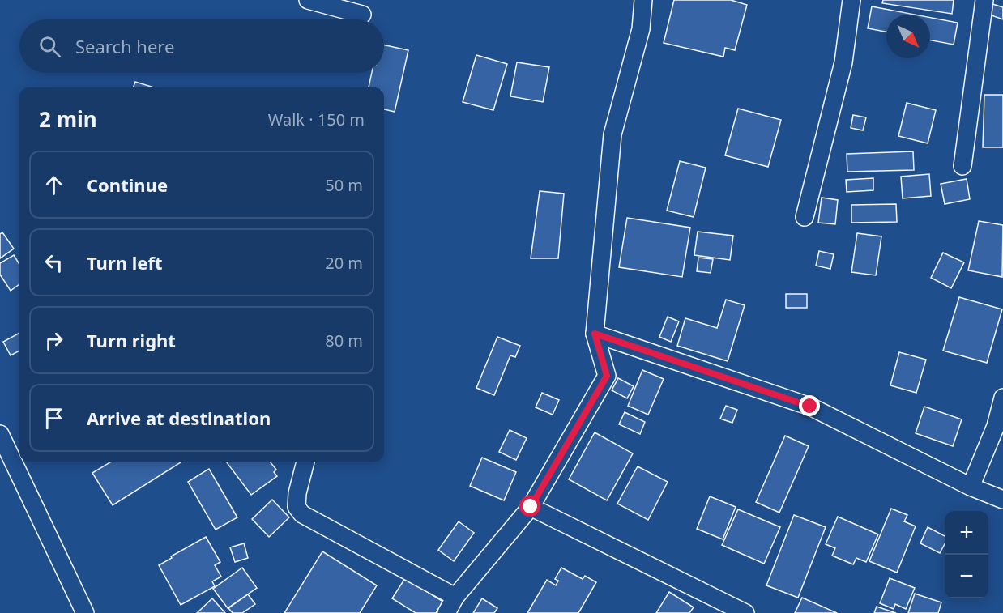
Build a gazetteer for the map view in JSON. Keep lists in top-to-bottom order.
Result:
{
  "north": "bottom right",
  "page": {
    "search": "Search here",
    "heading": ["2 min", "Walk · 150 m"],
    "list": [
      ["Continue", "50 m"],
      ["Turn left", "20 m"],
      ["Turn right", "80 m"],
      "Arrive at destination"
    ],
    "map_buttons": ["+", "−"]
  }
}
